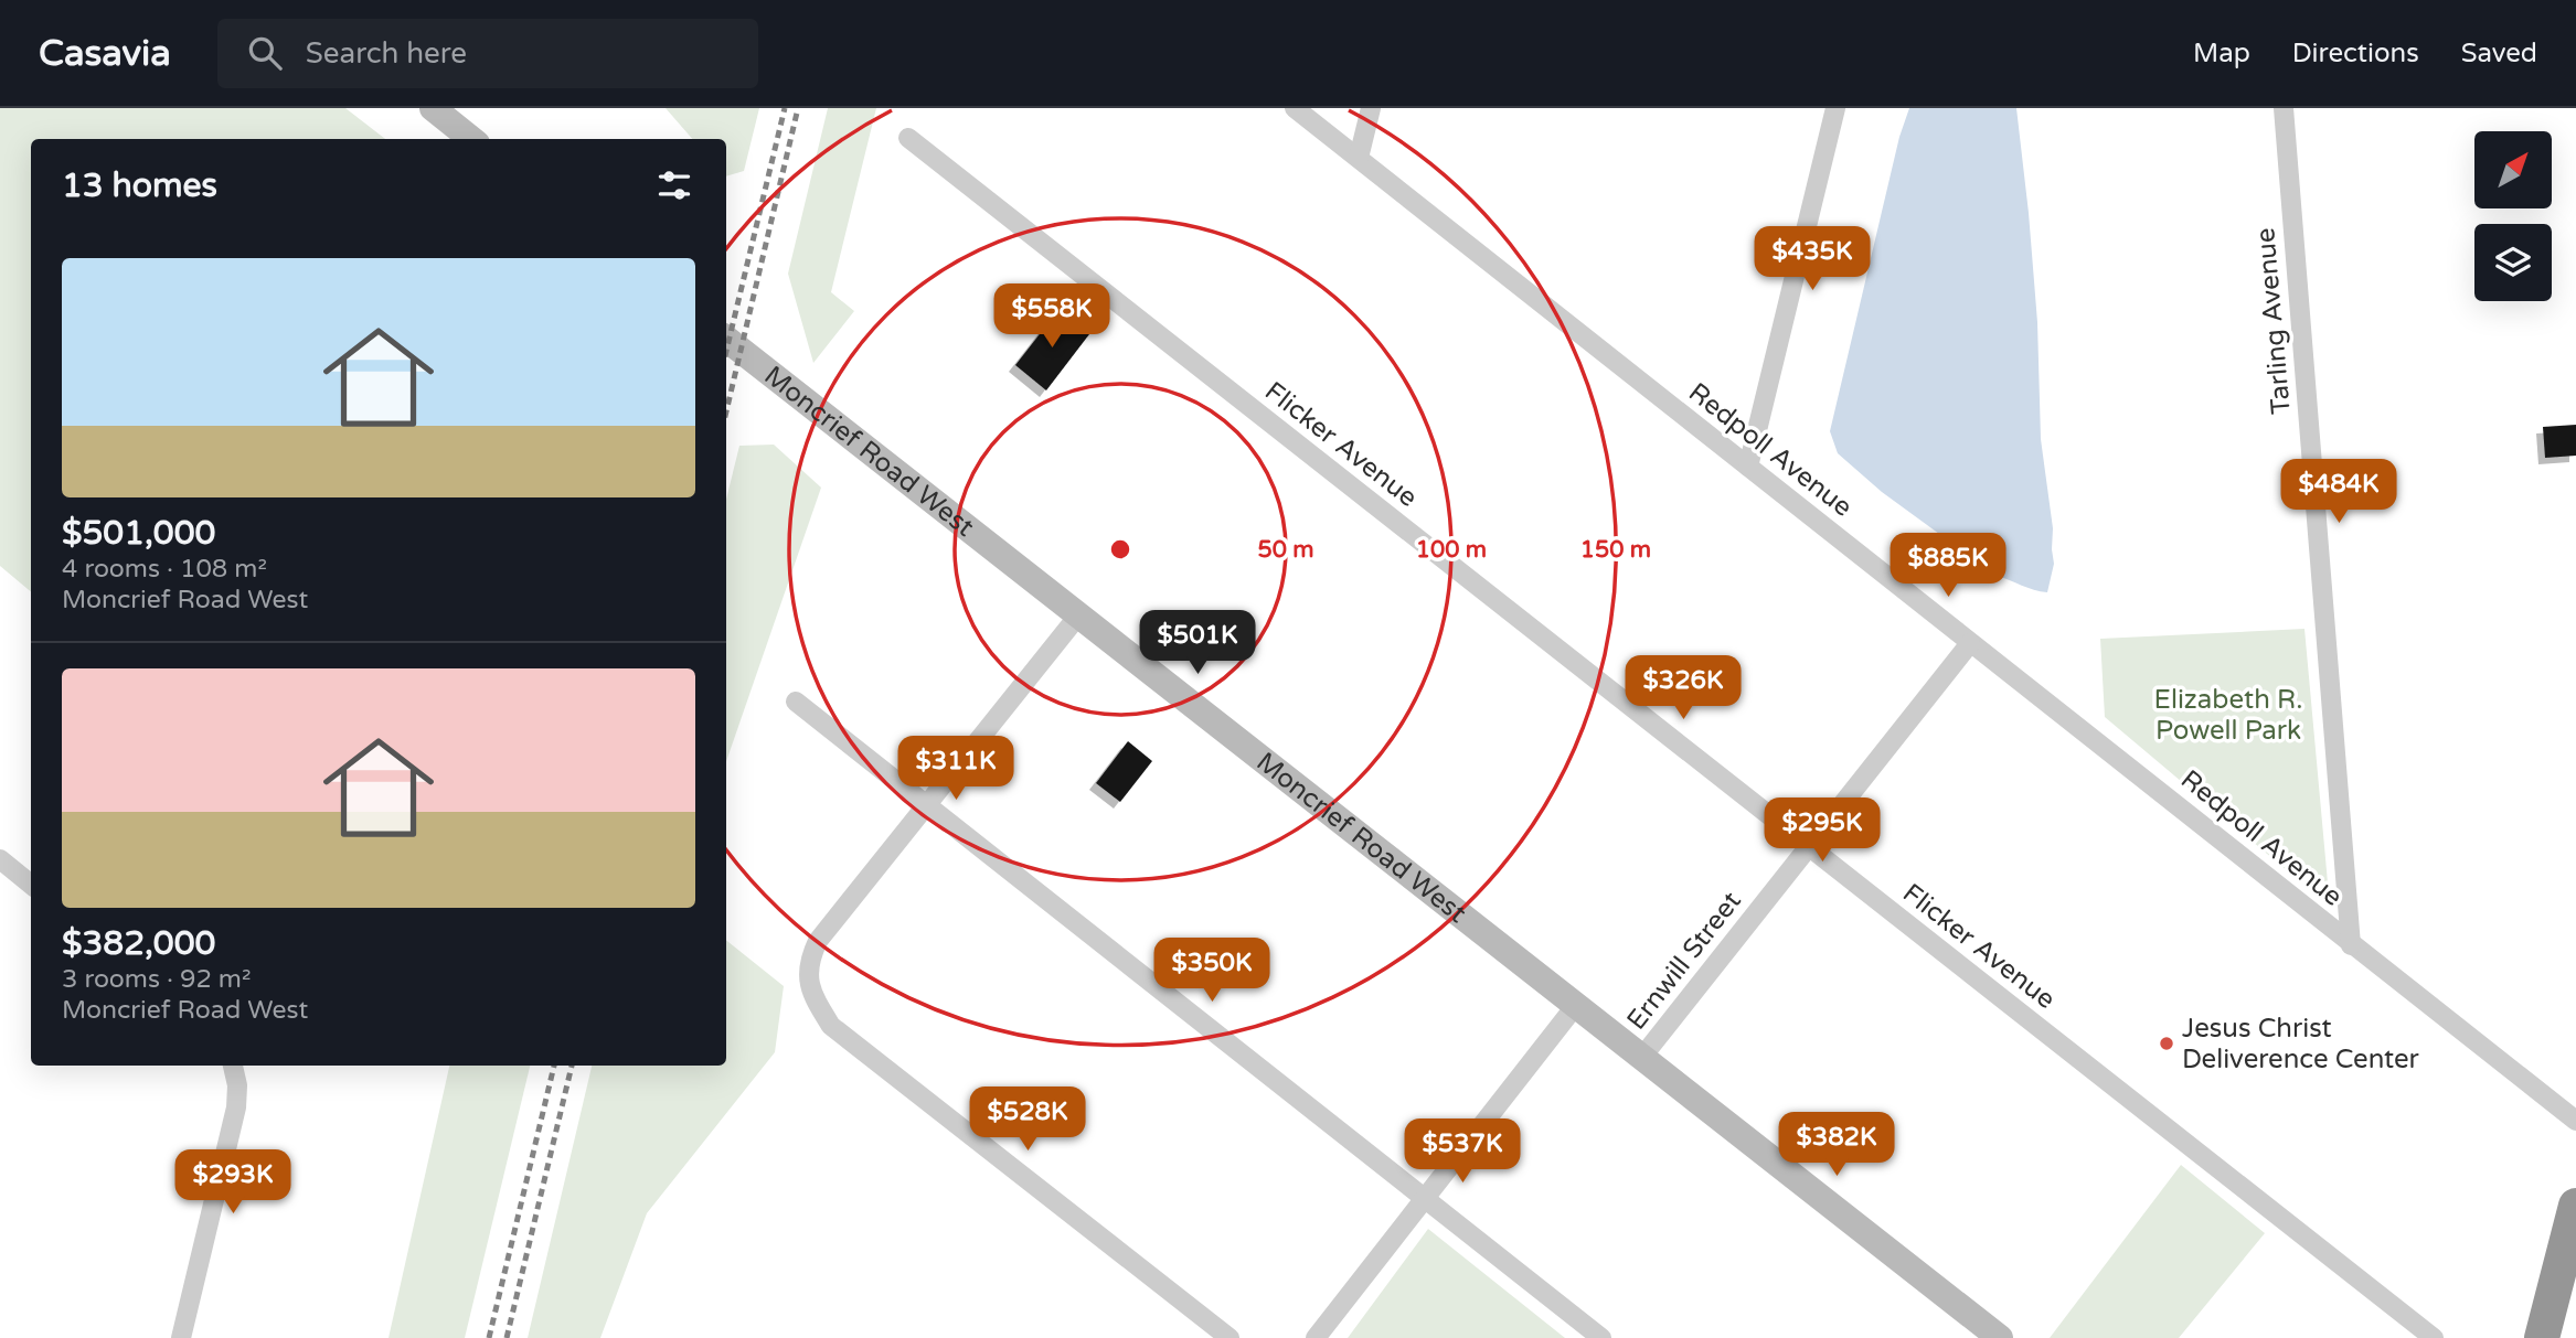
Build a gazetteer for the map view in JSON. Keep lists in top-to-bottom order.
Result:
{
  "streets": {
    "street": [
      "Tarling Avenue",
      "Flicker Avenue",
      "Moncrief Road West",
      "Redpoll Avenue",
      "Ernwill Street"
    ]
  },
  "crossings": [
    ["Tarling Avenue", "Redpoll Avenue"],
    ["Flicker Avenue", "Ernwill Street"],
    ["Moncrief Road West", "Ernwill Street"],
    ["Redpoll Avenue", "Ernwill Street"]
  ],
  "parks": ["Elizabeth R. Powell Park"],
  "places": ["Jesus Christ Deliverence Center"],
  "north": "top right",
  "page": {
    "header": "Casavia",
    "search": "Search here",
    "nav": ["Map", "Directions", "Saved"],
    "heading": "13 homes",
    "price": [
      "$435K",
      "$558K",
      "$484K",
      "$885K",
      "$501K",
      "$326K",
      "$311K",
      "$295K",
      "$350K",
      "$528K",
      "$382K",
      "$537K",
      "$293K"
    ],
    "list": [
      {
        "name": "$501,000",
        "note": "4 rooms · 108 m² · Moncrief Road West"
      },
      {
        "name": "$382,000",
        "note": "3 rooms · 92 m² · Moncrief Road West"
      }
    ]
  },
  "rings": ["50 m", "100 m", "150 m"]
}
